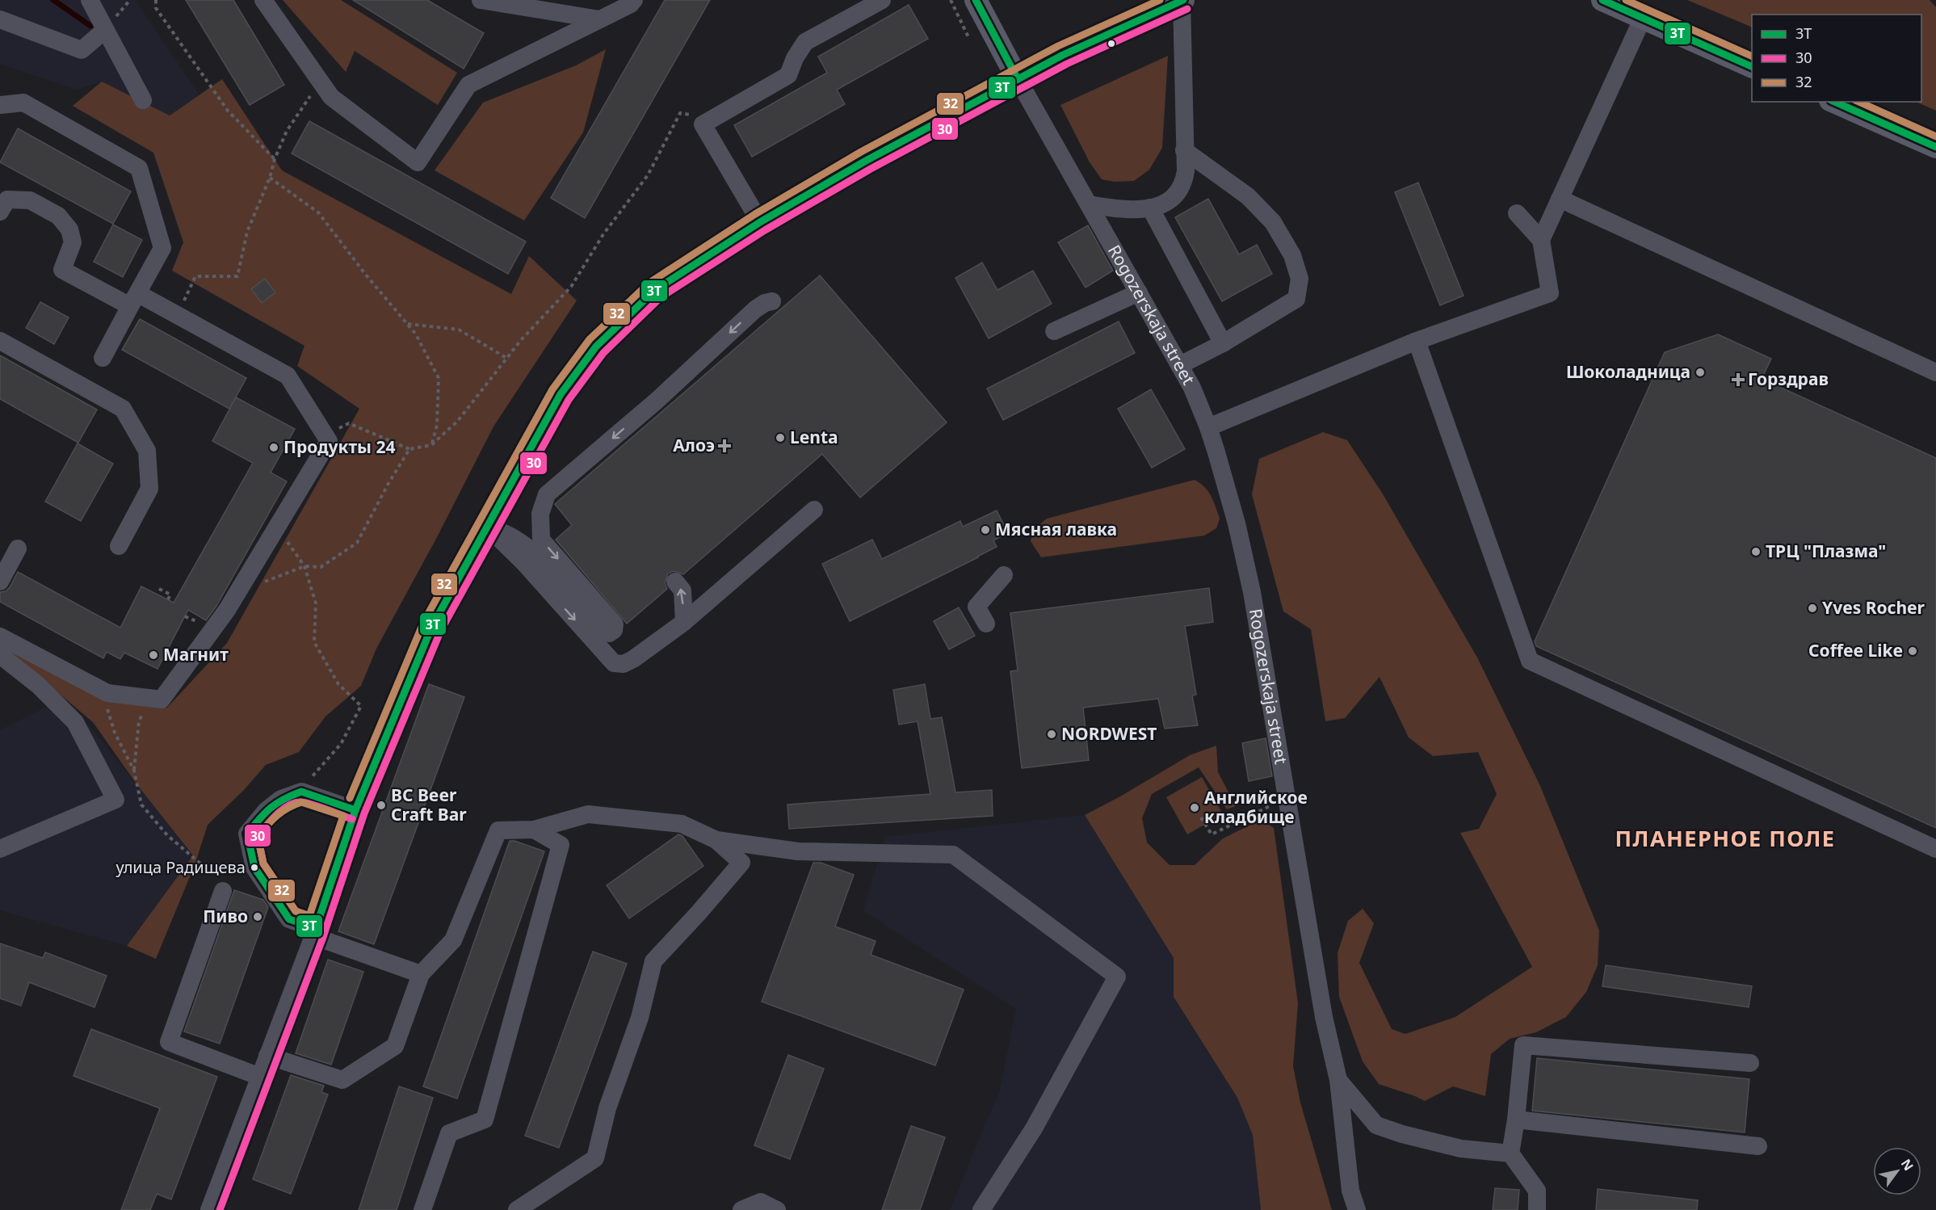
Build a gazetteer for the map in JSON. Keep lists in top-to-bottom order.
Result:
{
  "streets": {
    "street": ["Rogozerskaja street"]
  },
  "districts": ["ПЛАНЕРНОЕ ПОЛЕ"],
  "places": {
    "other": [
      "Шоколадница",
      "Lenta",
      "Продукты 24",
      "Мясная лавка",
      "ТРЦ \"Плазма\"",
      "Yves Rocher",
      "Coffee Like",
      "Магнит",
      "NORDWEST",
      "BC Beer Craft Bar",
      "Английское кладбище",
      "улица Радищева",
      "Пиво"
    ],
    "health": ["Горздрав", "Алоэ"]
  },
  "lines": ["transit line 3Т", "transit line 32", "transit line 30"],
  "legend": ["3Т", "30", "32"],
  "north": "top right"
}
